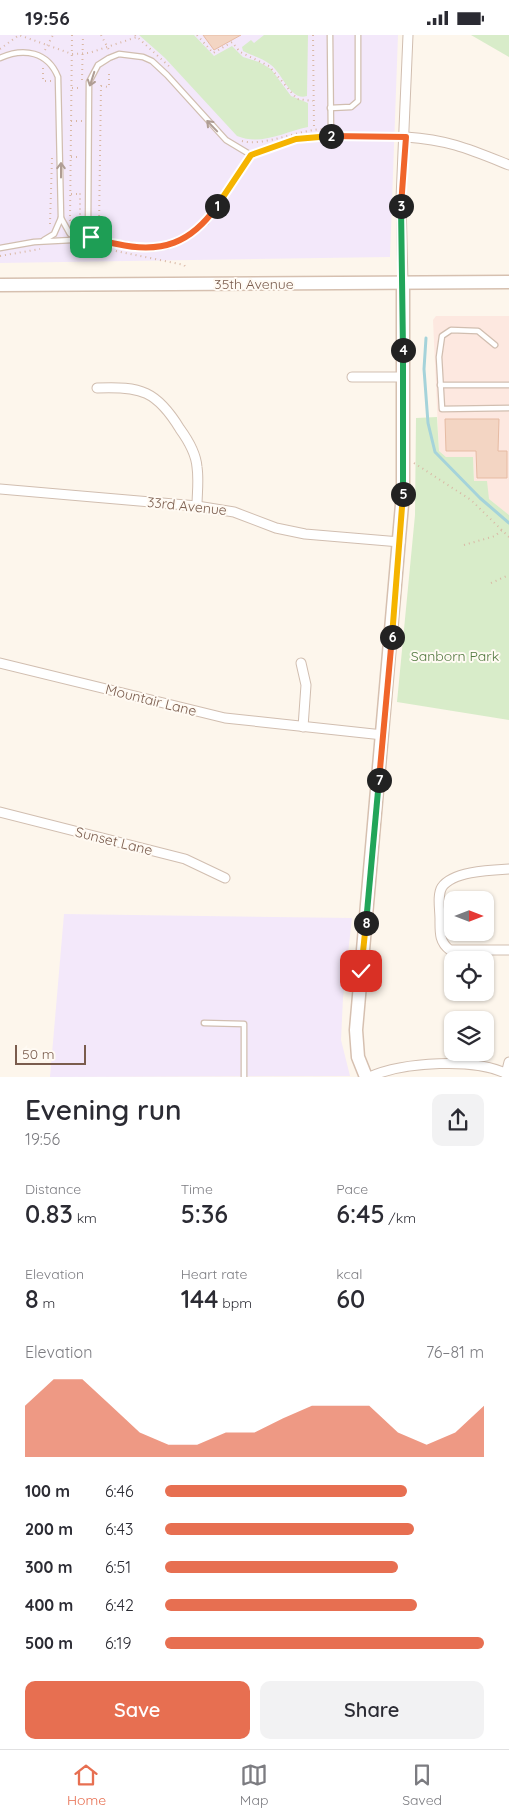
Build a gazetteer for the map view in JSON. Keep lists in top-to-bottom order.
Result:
{
  "streets": {
    "street": [
      "35th Avenue",
      "33rd Avenue",
      "Mountair Lane",
      "Sunset Lane"
    ]
  },
  "parks": ["Sanborn Park"],
  "scale_bar": "50 m",
  "north": "right",
  "page": {
    "status": "19:56",
    "pins": [
      "2",
      "1",
      "3",
      "4",
      "5",
      "6",
      "7",
      "8"
    ],
    "scale": "50 m",
    "heading": ["Evening run", "19:56"],
    "stats": [
      ["Distance", "0.83 km"],
      ["Time", "5:36"],
      ["Pace", "6:45 /km"],
      ["Elevation", "8 m"],
      ["Heart rate", "144 bpm"],
      ["kcal", "60"]
    ],
    "chart": ["Elevation", "76–81 m"],
    "list": [
      {
        "name": "100 m",
        "note": "6:46"
      },
      {
        "name": "200 m",
        "note": "6:43"
      },
      {
        "name": "300 m",
        "note": "6:51"
      },
      {
        "name": "400 m",
        "note": "6:42"
      },
      {
        "name": "500 m",
        "note": "6:19"
      }
    ],
    "buttons": ["Save", "Share"],
    "tabs": ["Home", "Map", "Saved"]
  }
}
